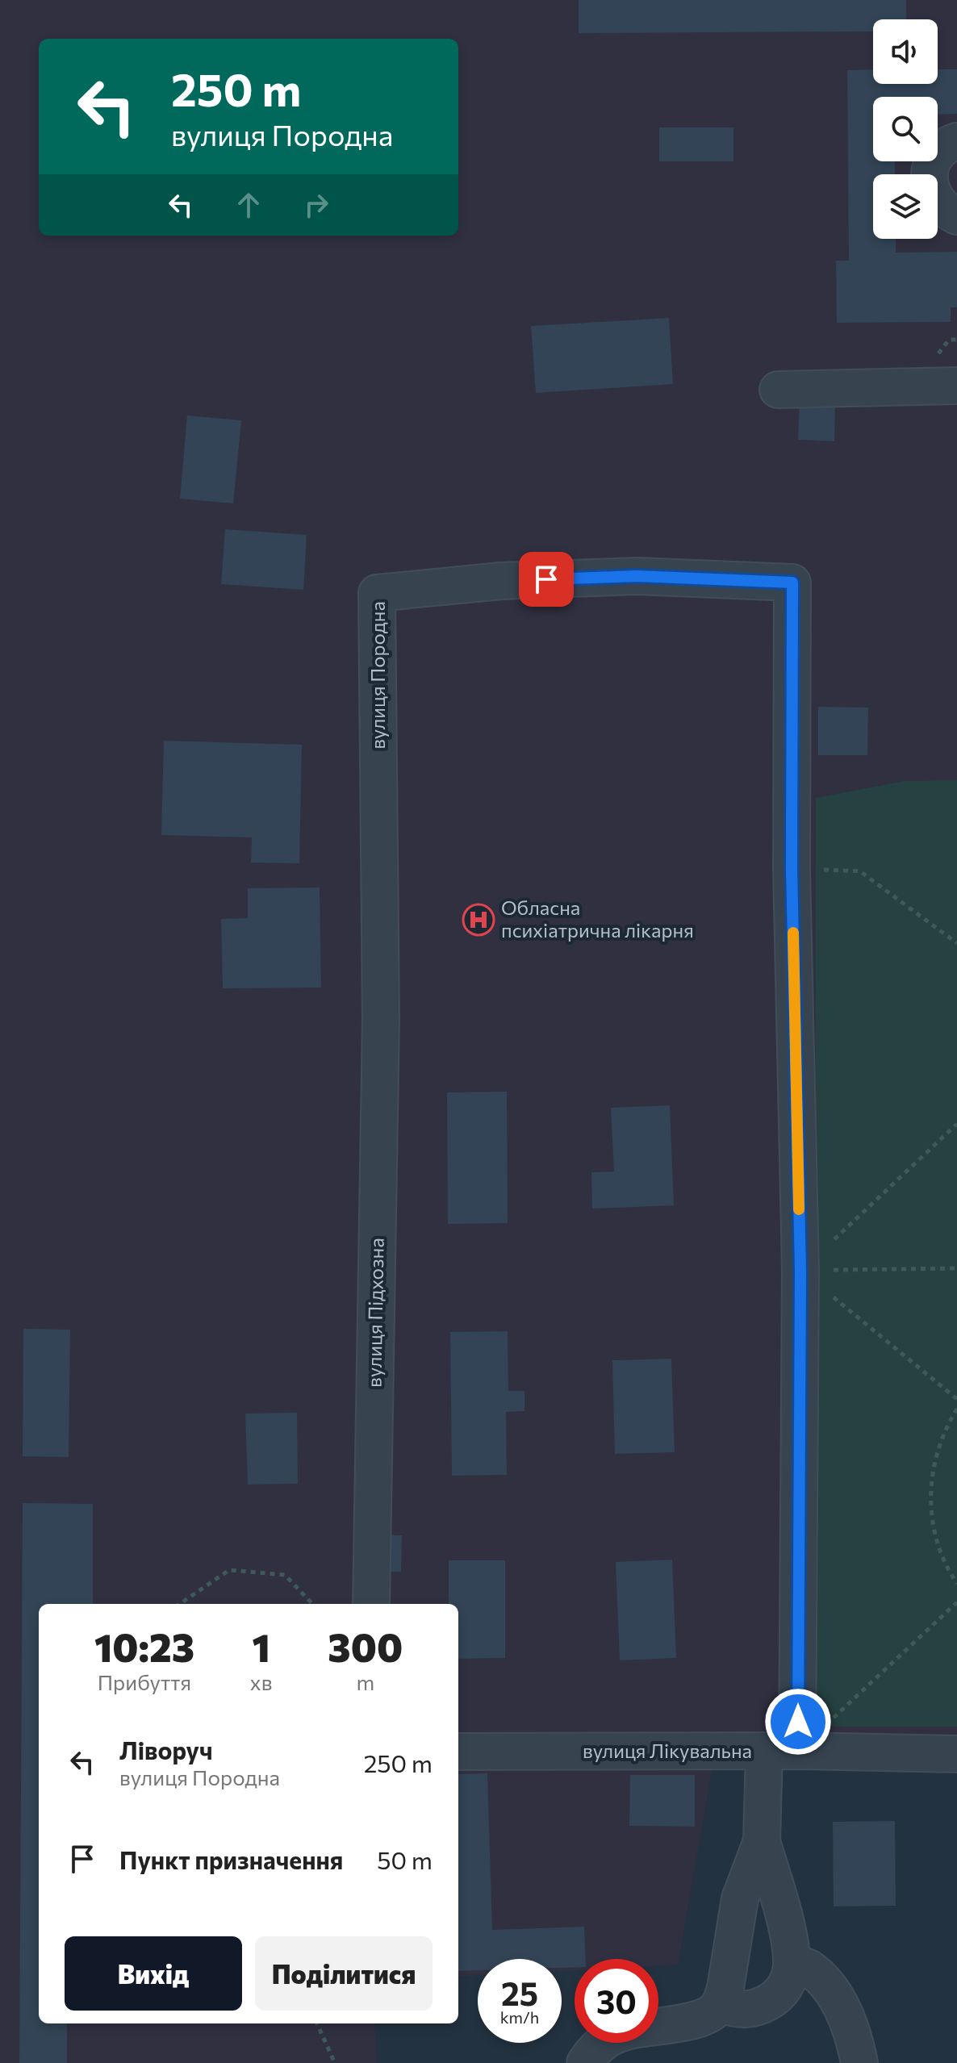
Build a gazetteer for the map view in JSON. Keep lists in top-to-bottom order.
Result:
{
  "streets": {
    "street": ["вулиця Породна", "вулиця Підхозна", "вулиця Лікувальна"]
  },
  "crossings": [
    ["вулиця Породна", "вулиця Підхозна"]
  ],
  "places": {
    "hospital": ["Обласна психіатрична лікарня"]
  },
  "page": {
    "turn": ["250 m", "вулиця Породна"],
    "eta": [
      "10:23",
      "Прибуття",
      "1",
      "хв",
      "300",
      "m"
    ],
    "list": [
      {
        "name": "Ліворуч",
        "note": "вулиця Породна",
        "value": "250 m"
      },
      {
        "name": "Пункт призначення",
        "value": "50 m"
      }
    ],
    "buttons": ["Вихід", "Поділитися"],
    "speed": "25 km/h",
    "limit": "30"
  }
}
